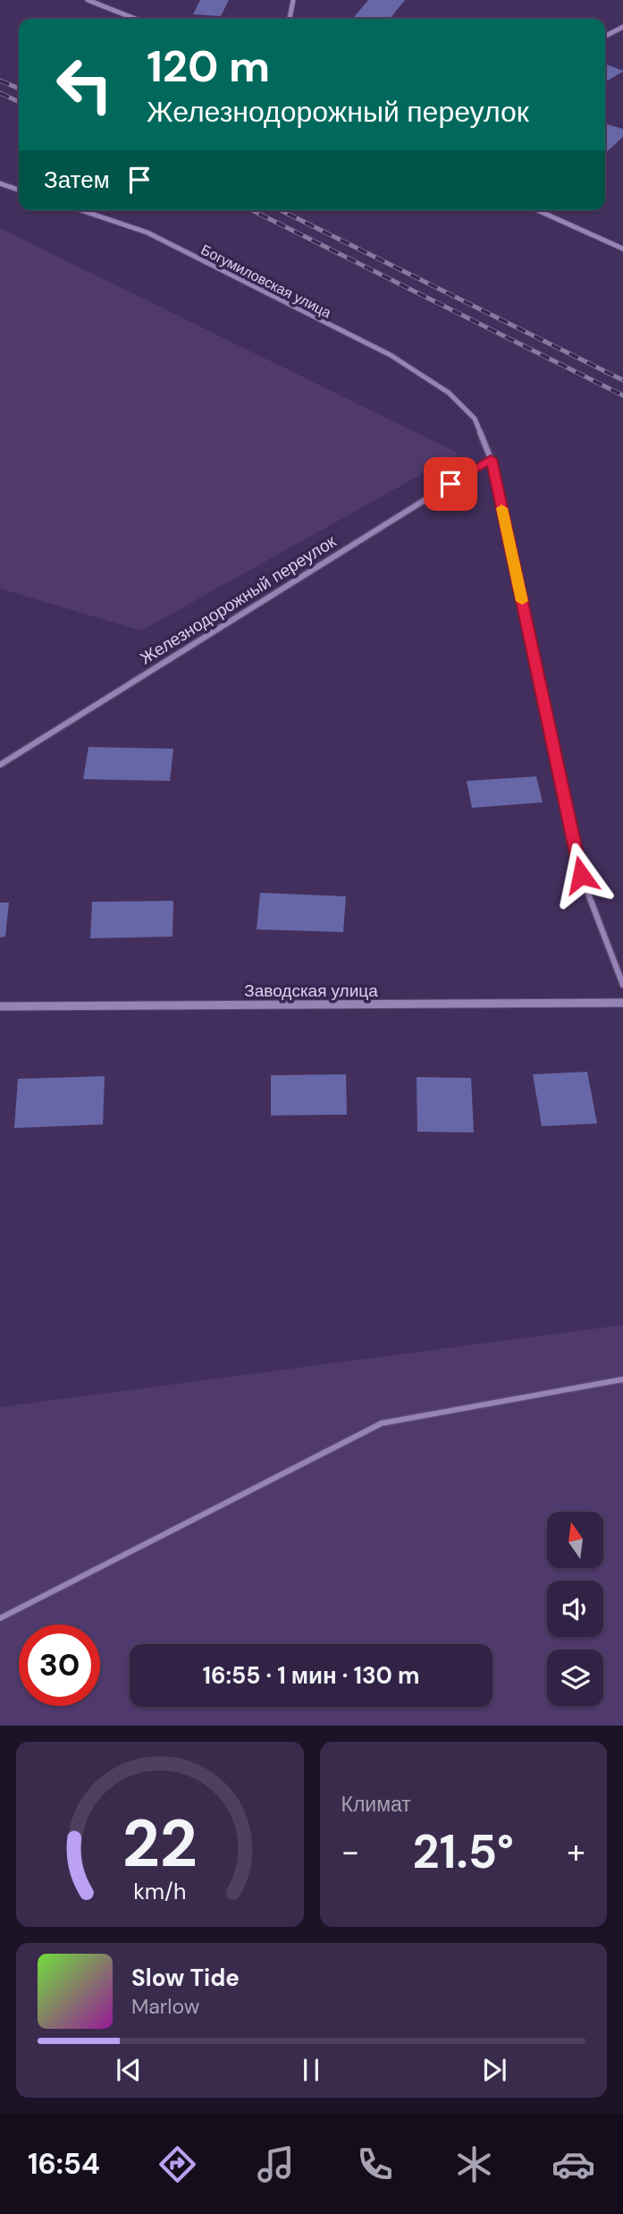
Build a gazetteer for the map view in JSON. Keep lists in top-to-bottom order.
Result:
{
  "streets": {
    "street": ["Богумиловская улица", "Железнодорожный переулок", "Заводская улица"]
  },
  "crossings": [
    ["Богумиловская улица", "Железнодорожный переулок"]
  ],
  "north": "top",
  "page": {
    "turn": ["120 m", "Железнодорожный переулок"],
    "then": "Затем",
    "limit": "30",
    "trip": "16:55 · 1 мин · 130 m",
    "tile": "Климат",
    "heat": ["−", "21.5°", "+"],
    "song": ["Slow Tide", "Marlow"],
    "tabs": "16:54",
    "gauge": ["22", "km/h"]
  }
}
